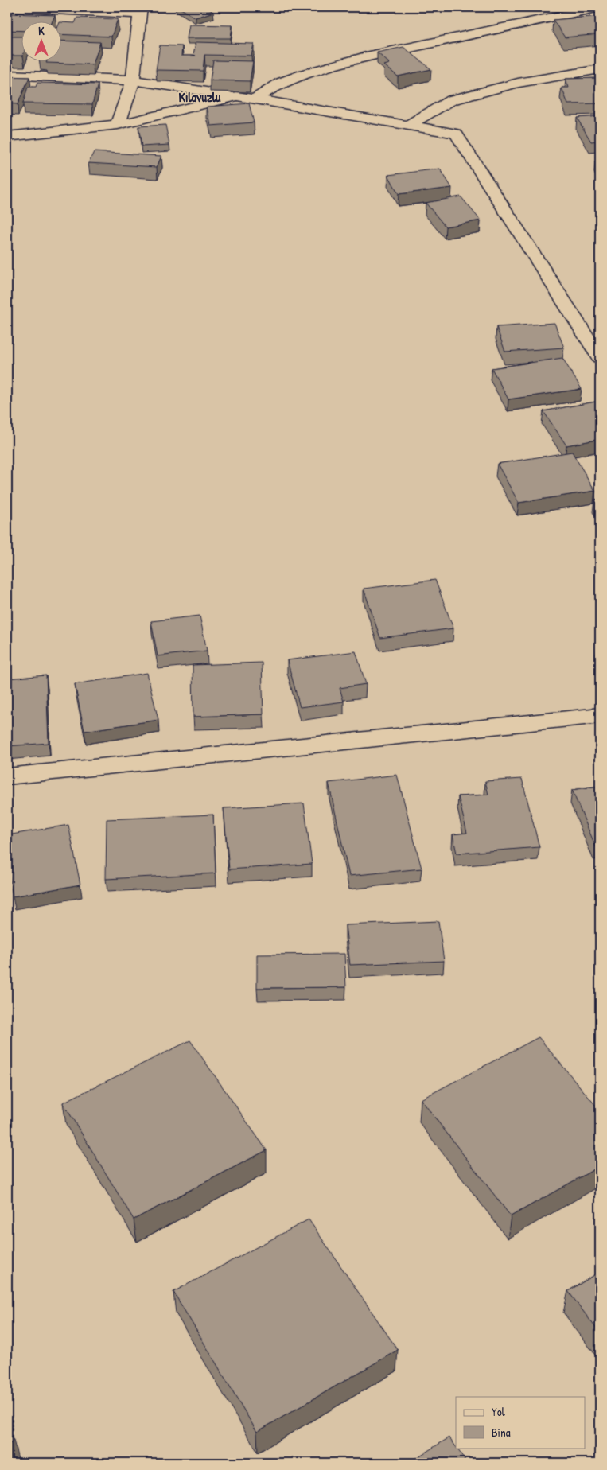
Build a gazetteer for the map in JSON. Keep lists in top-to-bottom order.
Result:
{
  "districts": ["Kılavuzlu"],
  "legend": ["Yol", "Bina"],
  "north": "top"
}
